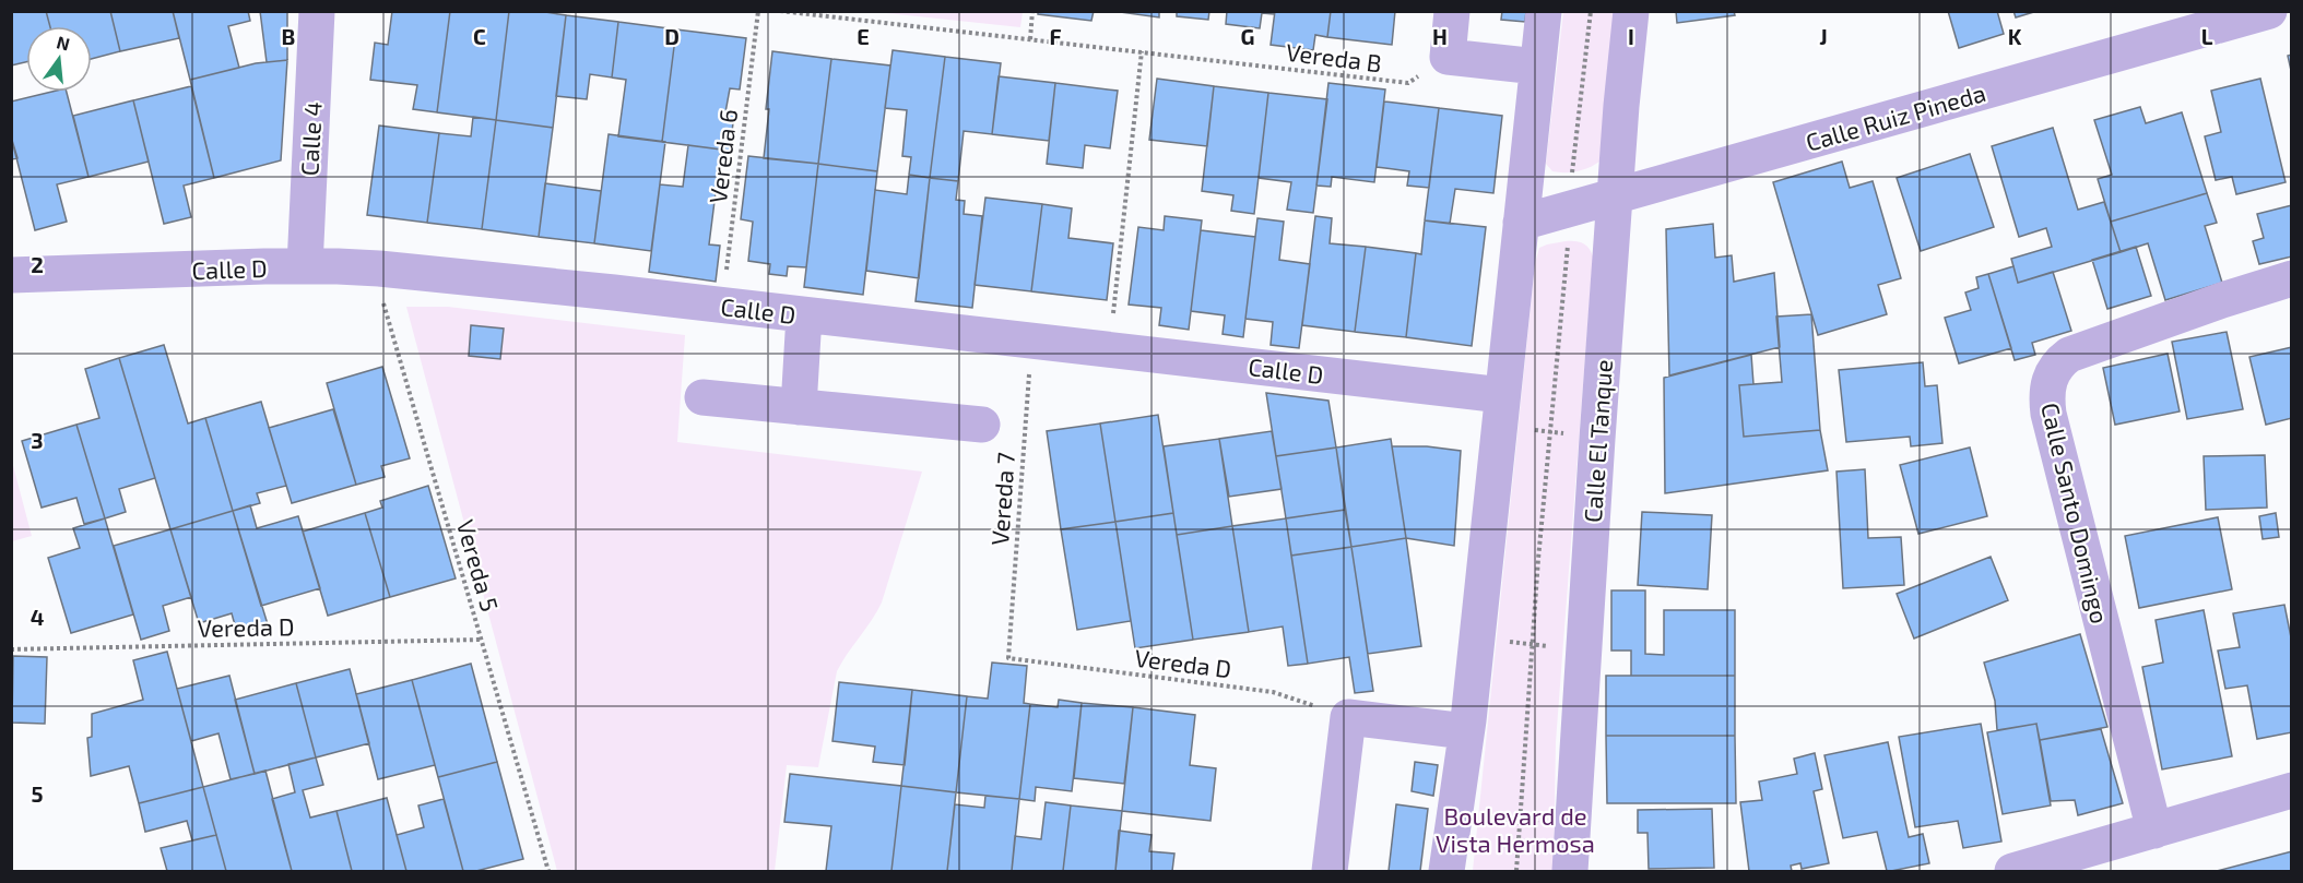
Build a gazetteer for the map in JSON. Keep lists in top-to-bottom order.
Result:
{
  "streets": {
    "street": [
      "Calle Ruiz Pineda",
      "Calle 4",
      "Calle D",
      "Calle El Tanque",
      "Calle Santo Domingo"
    ],
    "path": [
      "Vereda B",
      "Vereda 6",
      "Vereda 7",
      "Vereda 5",
      "Vereda D"
    ]
  },
  "crossings": [
    ["Calle Ruiz Pineda", "Calle El Tanque"],
    ["Calle 4", "Calle D"],
    ["Vereda 6", "Calle D"],
    ["Calle D", "Vereda 7"],
    ["Calle D", "Vereda 5"],
    ["Vereda 7", "Vereda D"],
    ["Vereda 5", "Vereda D"]
  ],
  "parks": ["Boulevard de Vista Hermosa"],
  "north": "top",
  "grid": {
    "columns": [
      "B",
      "C",
      "D",
      "E",
      "F",
      "G",
      "H",
      "I",
      "J",
      "K",
      "L"
    ],
    "rows": [
      "2",
      "3",
      "4",
      "5"
    ]
  }
}
